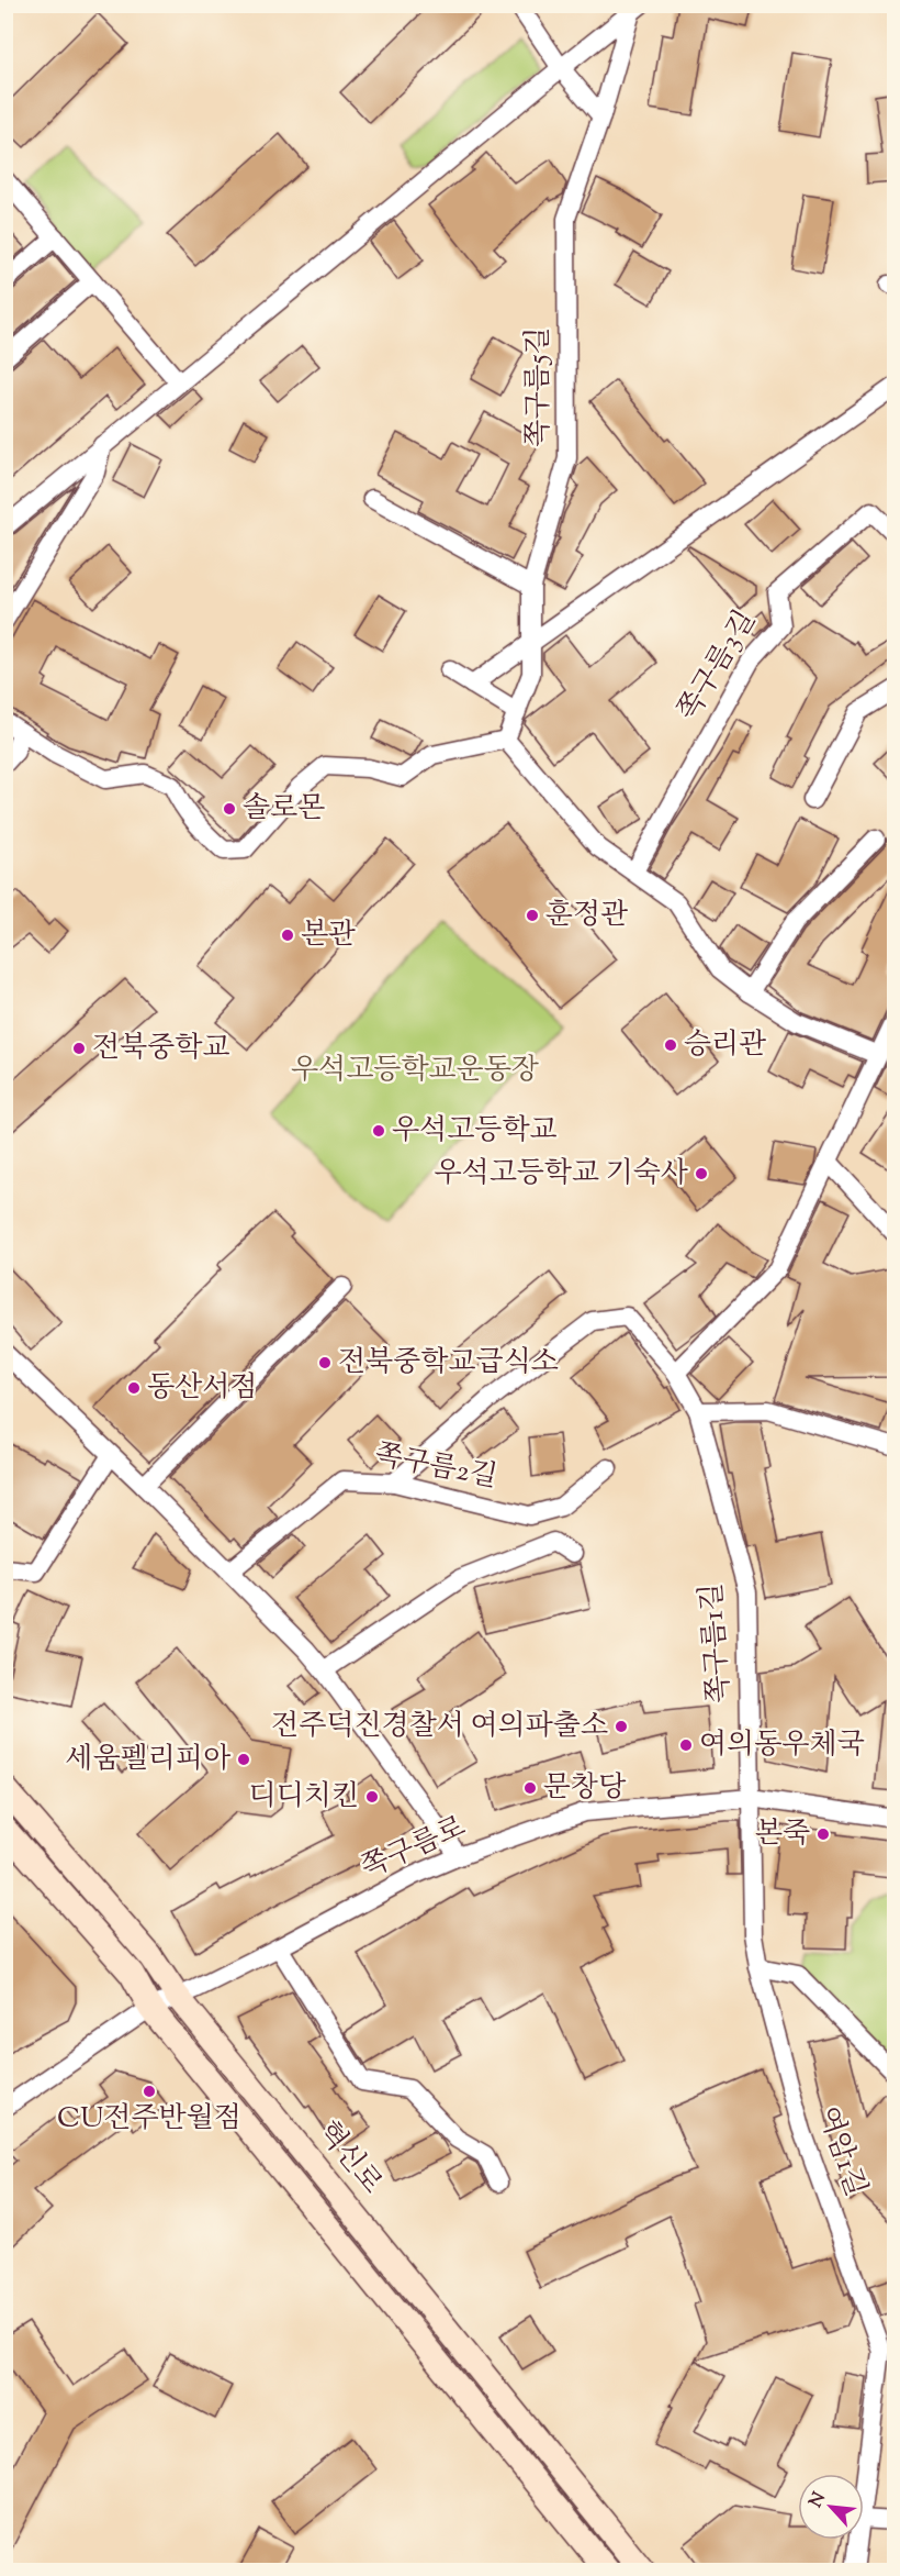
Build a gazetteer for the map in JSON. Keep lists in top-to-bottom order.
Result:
{
  "streets": {
    "street": [
      "쪽구름5길",
      "쪽구름3길",
      "쪽구름2길",
      "쪽구름1길",
      "쪽구름로",
      "여암1길",
      "혁신로"
    ]
  },
  "crossings": [
    ["쪽구름1길", "쪽구름로"],
    ["쪽구름1길", "여암1길"],
    ["쪽구름로", "여암1길"],
    ["쪽구름로", "혁신로"]
  ],
  "parks": ["우석고등학교운동장"],
  "places": [
    "솔로몬",
    "훈정관",
    "본관",
    "승리관",
    "전북중학교",
    "우석고등학교",
    "우석고등학교 기숙사",
    "전북중학교급식소",
    "동산서점",
    "전주덕진경찰서 여의파출소",
    "여의동우체국",
    "세움펠리피아",
    "문창당",
    "디디치킨",
    "본죽",
    "CU전주반월점"
  ],
  "north": "top left"
}
